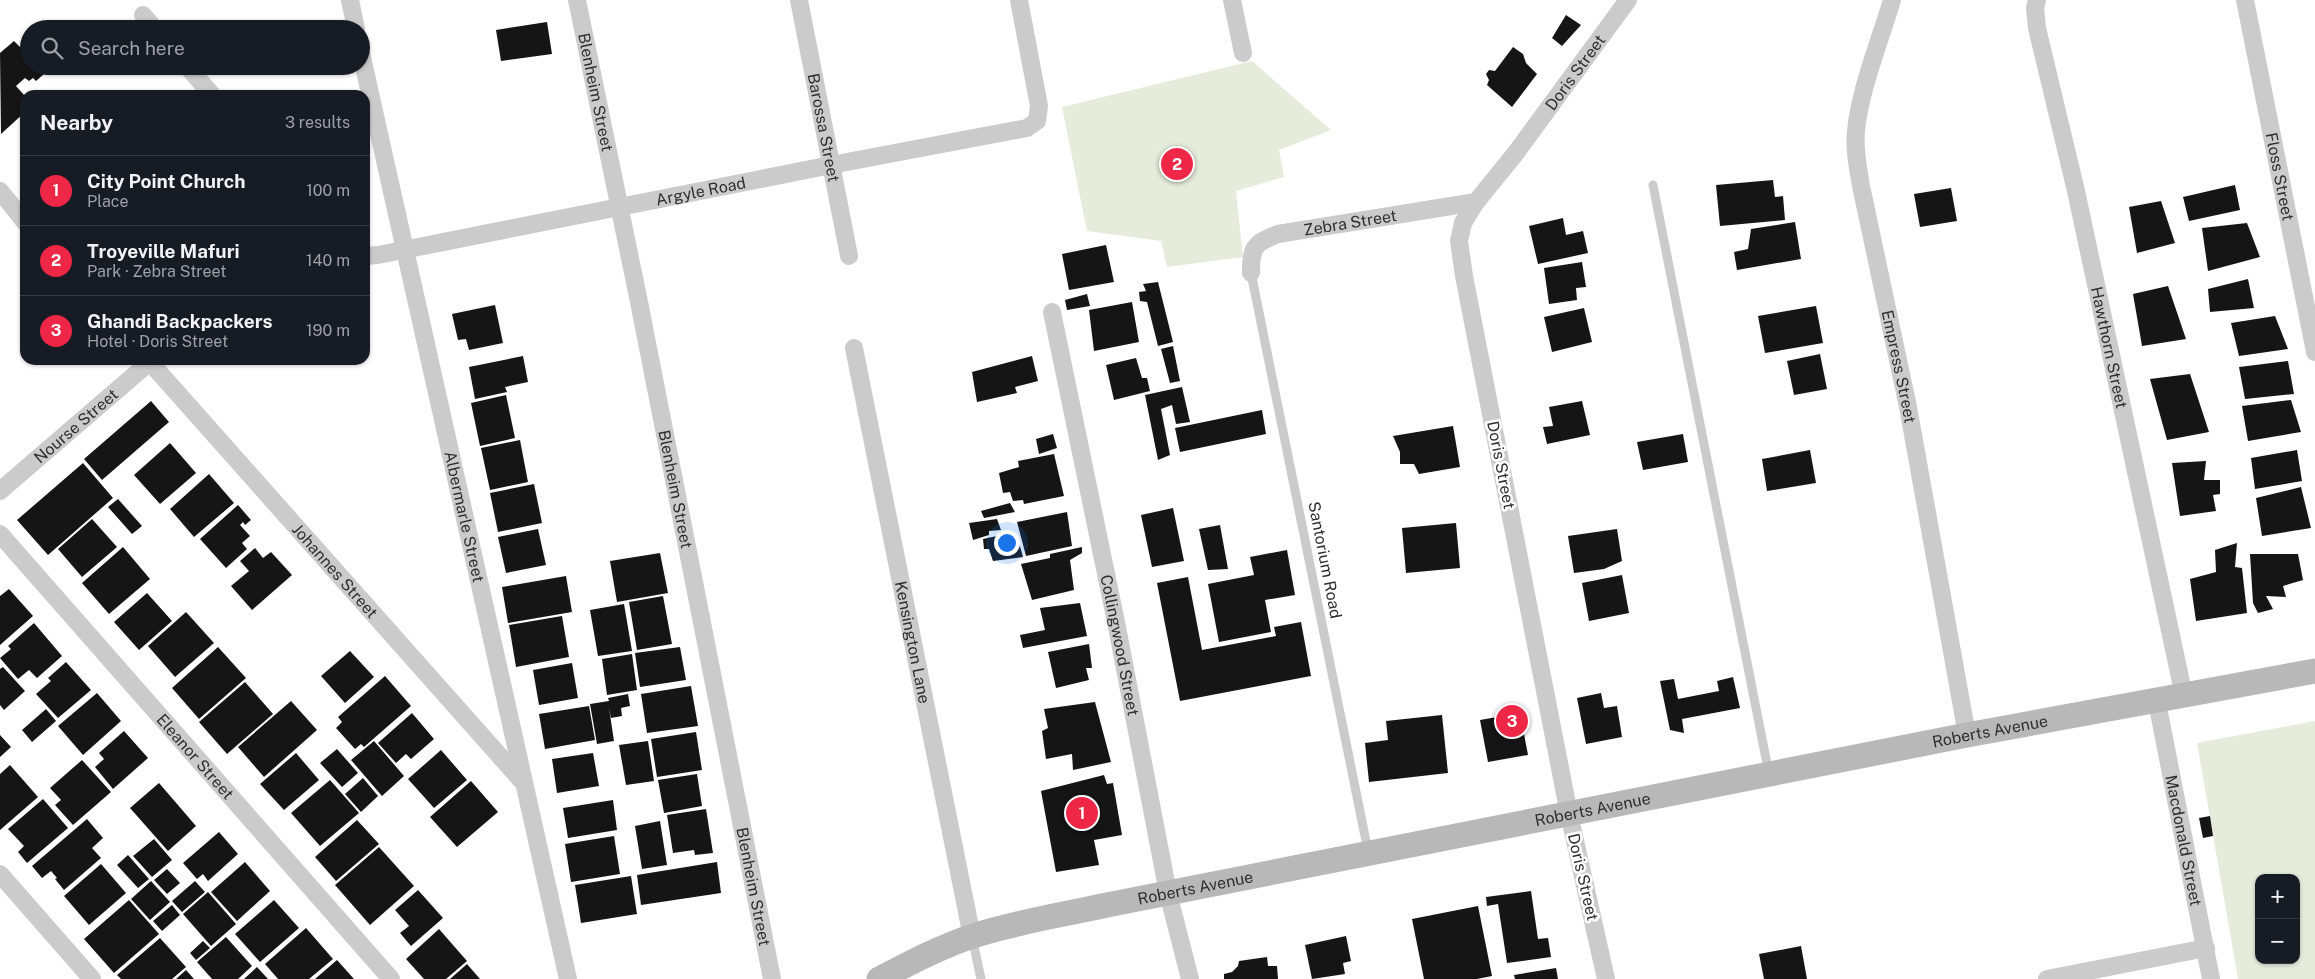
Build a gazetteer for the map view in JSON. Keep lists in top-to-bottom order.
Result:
{
  "streets": {
    "main road": ["Roberts Avenue"],
    "street": [
      "Doris Street",
      "Blenheim Street",
      "Barossa Street",
      "Floss Street",
      "Argyle Road",
      "Zebra Street",
      "Hawthorn Street",
      "Empress Street",
      "Nourse Street",
      "Albermarle Street",
      "Johannes Street",
      "Kensington Lane",
      "Collingwood Street",
      "Eleanor Street",
      "Macdonald Street"
    ],
    "lane": ["Santorium Road"]
  },
  "crossings": [
    ["Doris Street", "Zebra Street"],
    ["Doris Street", "Roberts Avenue"],
    ["Blenheim Street", "Argyle Road"],
    ["Barossa Street", "Argyle Road"],
    ["Argyle Road", "Albermarle Street"],
    ["Zebra Street", "Santorium Road"],
    ["Hawthorn Street", "Roberts Avenue"],
    ["Empress Street", "Roberts Avenue"],
    ["Albermarle Street", "Johannes Street"],
    ["Santorium Road", "Roberts Avenue"],
    ["Kensington Lane", "Roberts Avenue"],
    ["Collingwood Street", "Roberts Avenue"],
    ["Roberts Avenue", "Macdonald Street"]
  ],
  "page": {
    "search": "Search here",
    "heading": ["Nearby", "3 results"],
    "pins": ["2", "3", "1"],
    "list": [
      {
        "mark": "1",
        "name": "City Point Church",
        "note": "Place",
        "value": "100 m"
      },
      {
        "mark": "2",
        "name": "Troyeville Mafuri",
        "note": "Park · Zebra Street",
        "value": "140 m"
      },
      {
        "mark": "3",
        "name": "Ghandi Backpackers",
        "note": "Hotel · Doris Street",
        "value": "190 m"
      }
    ],
    "map_buttons": ["+", "−"]
  }
}
